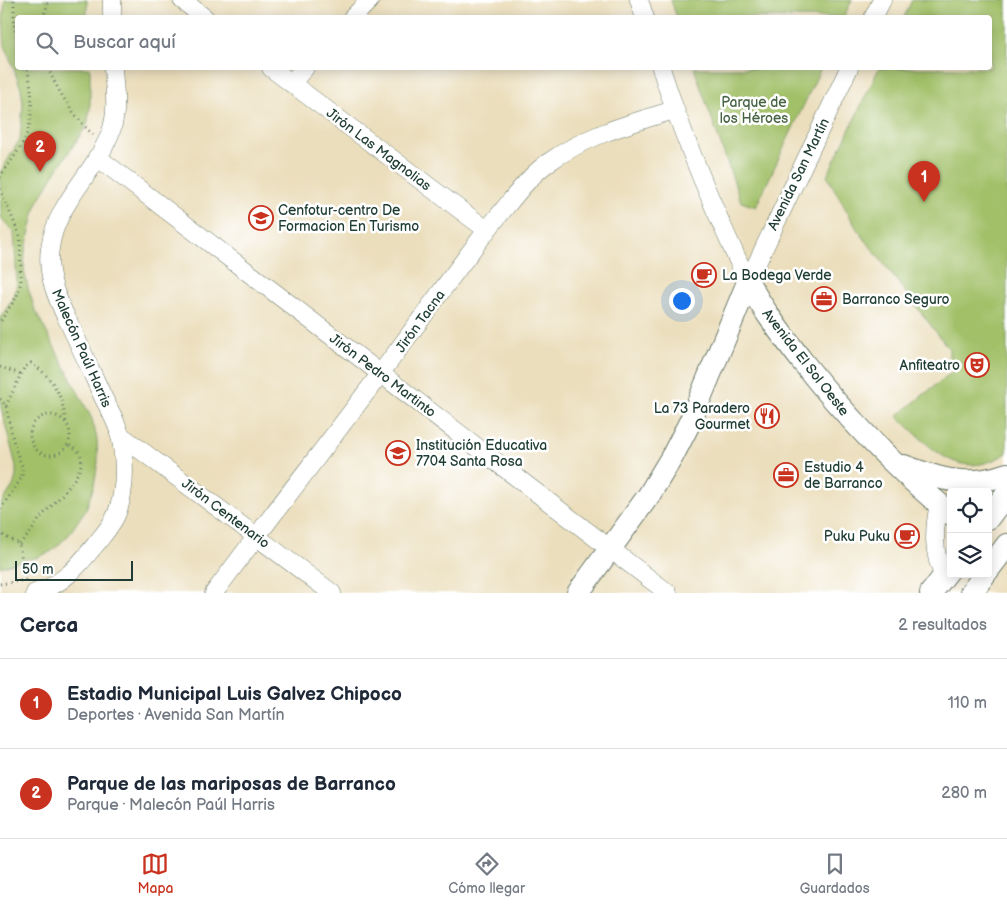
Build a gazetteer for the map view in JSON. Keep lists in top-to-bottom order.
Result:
{
  "streets": {
    "main road": ["Avenida El Sol Oeste"],
    "street": [
      "Jirón Las Magnolias",
      "Avenida San Martín",
      "Jirón Tacna",
      "Malecón Paúl Harris",
      "Jirón Pedro Martinto",
      "Jirón Centenario"
    ]
  },
  "crossings": [
    ["Jirón Las Magnolias", "Jirón Tacna"],
    ["Avenida San Martín", "Avenida El Sol Oeste"],
    ["Jirón Tacna", "Avenida El Sol Oeste"],
    ["Jirón Tacna", "Jirón Pedro Martinto"],
    ["Jirón Tacna", "Jirón Centenario"],
    ["Malecón Paúl Harris", "Jirón Pedro Martinto"],
    ["Malecón Paúl Harris", "Jirón Centenario"]
  ],
  "parks": ["Parque de los Héroes"],
  "places": {
    "school or university": ["Cenfotur-centro De Formacion En Turismo", "Institución Educativa 7704 Santa Rosa"],
    "cafe": ["La Bodega Verde", "Puku Puku"],
    "office": ["Barranco Seguro", "Estudio 4 de Barranco"],
    "theatre": ["Anfiteatro"],
    "restaurant": ["La 73 Paradero Gourmet"]
  },
  "scale_bar": "50 m",
  "page": {
    "search": "Buscar aquí",
    "pins": ["2", "1"],
    "scale": "50 m",
    "heading": ["Cerca", "2 resultados"],
    "list": [
      {
        "mark": "1",
        "name": "Estadio Municipal Luis Galvez Chipoco",
        "note": "Deportes · Avenida San Martín",
        "value": "110 m"
      },
      {
        "mark": "2",
        "name": "Parque de las mariposas de Barranco",
        "note": "Parque · Malecón Paúl Harris",
        "value": "280 m"
      }
    ],
    "nav": ["Mapa", "Cómo llegar", "Guardados"]
  }
}
